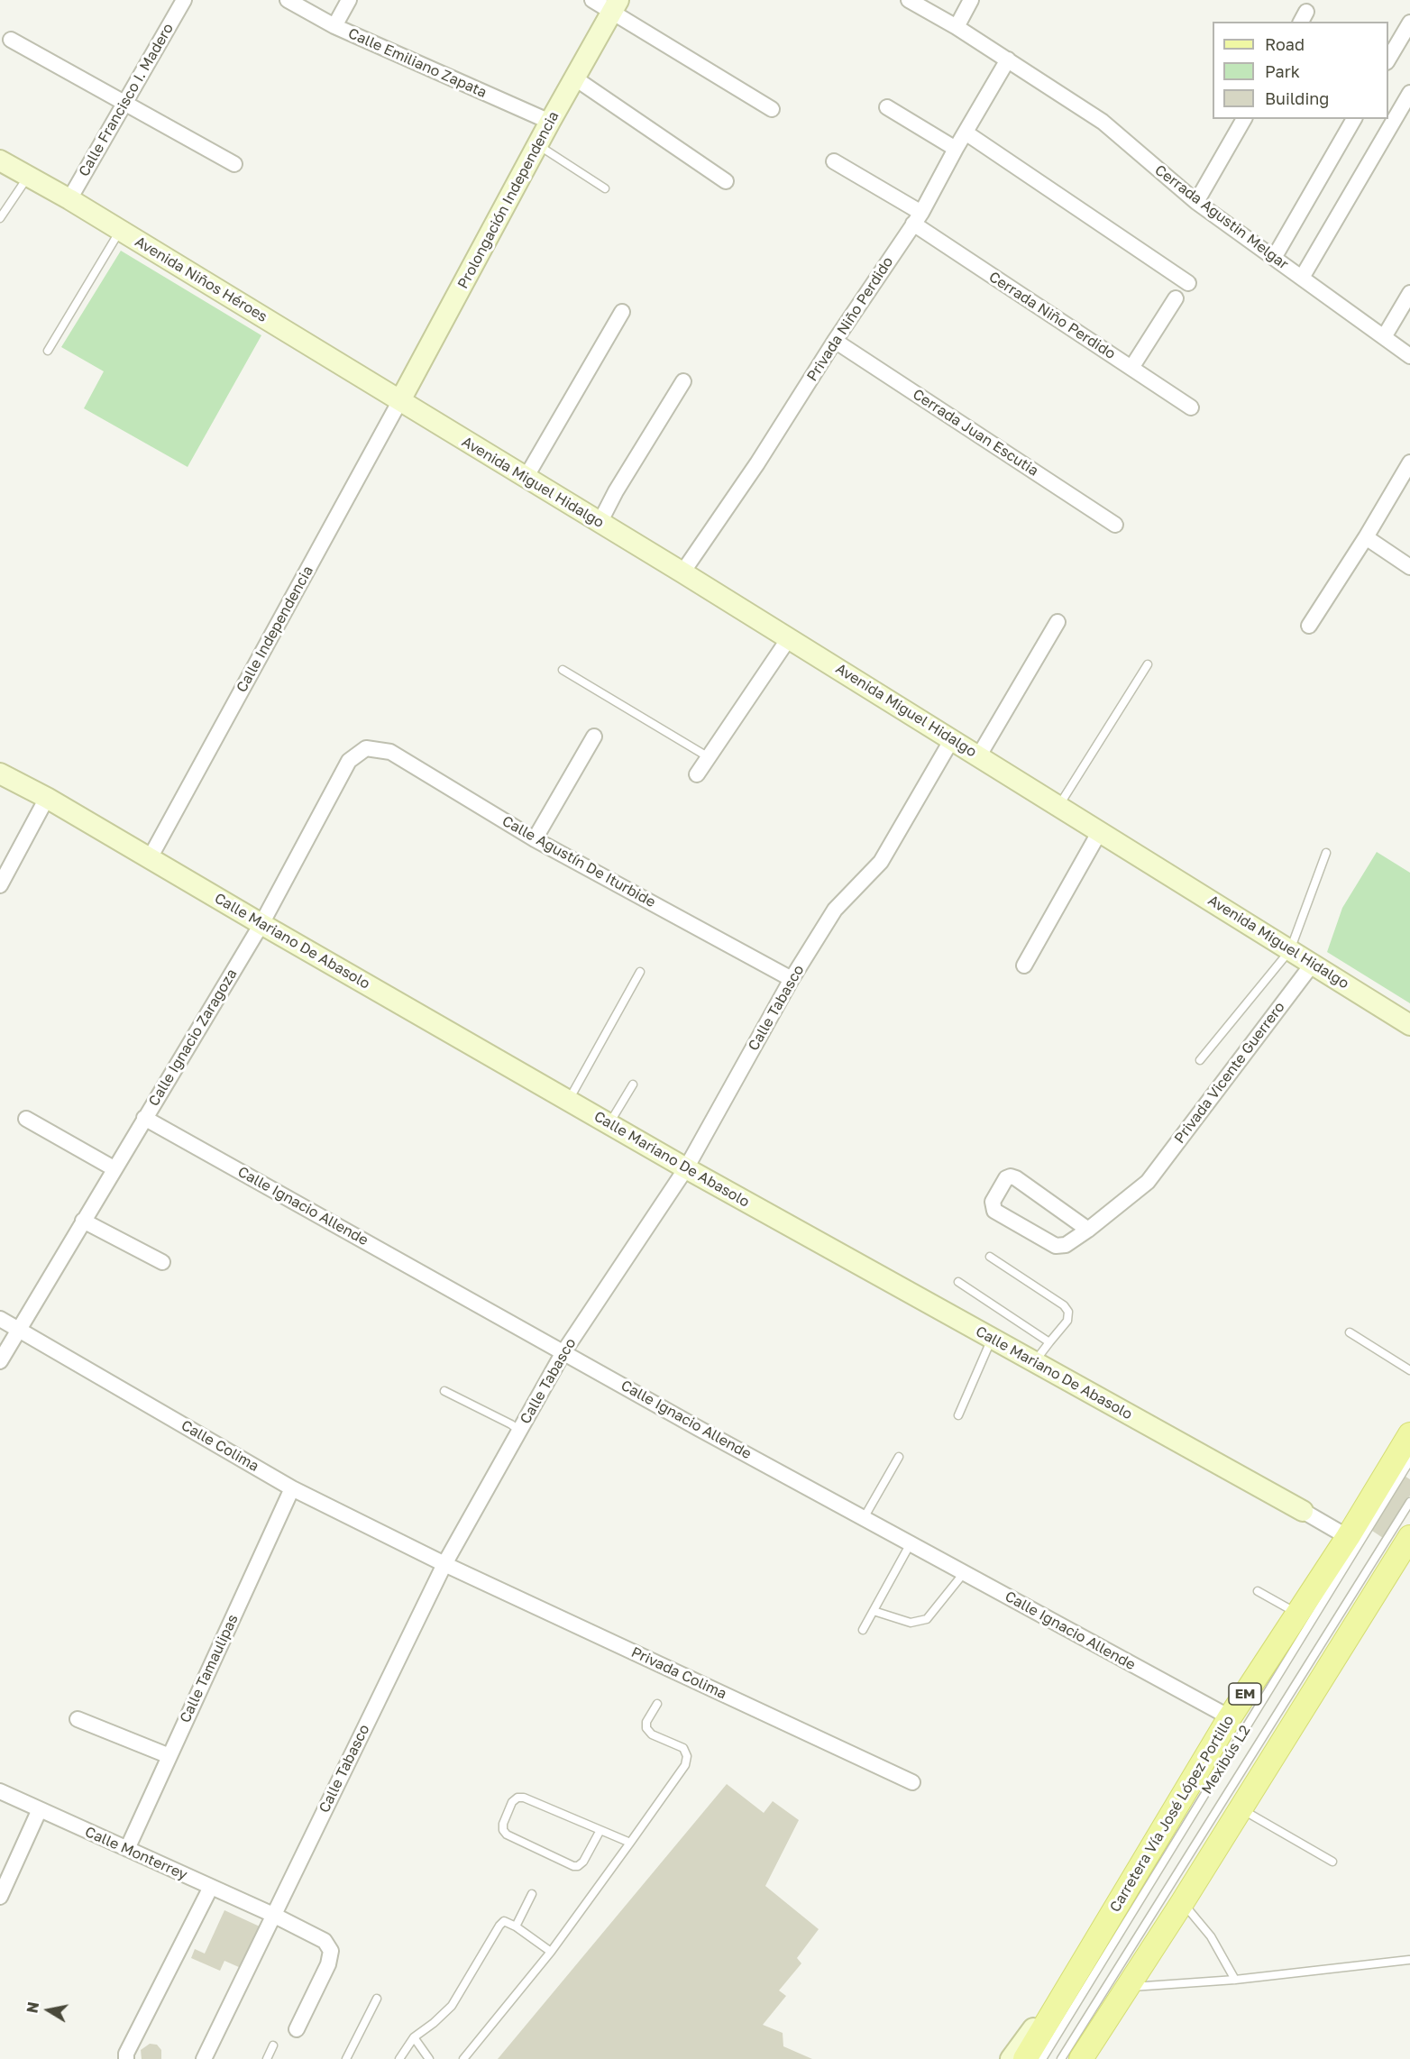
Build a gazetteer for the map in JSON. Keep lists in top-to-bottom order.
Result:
{
  "streets": {
    "main road": ["EM", "Carretera Vía José López Portillo"],
    "street": [
      "Calle Emiliano Zapata",
      "Calle Francisco I. Madero",
      "Prolongación Independencia",
      "Cerrada Agustin Melgar",
      "Avenida Niños Héroes",
      "Cerrada Niño Perdido",
      "Privada Niño Perdido",
      "Cerrada Juan Escutia",
      "Avenida Miguel Hidalgo",
      "Calle Independencia",
      "Calle Agustín De Iturbide",
      "Calle Mariano De Abasolo",
      "Calle Tabasco",
      "Calle Ignacio Zaragoza",
      "Privada Vicente Guerrero",
      "Calle Ignacio Allende",
      "Calle Colima",
      "Calle Tamaulipas",
      "Privada Colima",
      "Calle Monterrey"
    ],
    "lane": ["Mexibús L2"]
  },
  "crossings": [
    ["Calle Emiliano Zapata", "Prolongación Independencia"],
    ["Calle Francisco I. Madero", "Avenida Niños Héroes"],
    ["Prolongación Independencia", "Avenida Niños Héroes"],
    ["Prolongación Independencia", "Avenida Miguel Hidalgo"],
    ["Prolongación Independencia", "Calle Independencia"],
    ["Cerrada Agustin Melgar", "Privada Niño Perdido"],
    ["Avenida Niños Héroes", "Avenida Miguel Hidalgo"],
    ["Avenida Niños Héroes", "Calle Independencia"],
    ["Cerrada Niño Perdido", "Privada Niño Perdido"],
    ["Privada Niño Perdido", "Cerrada Juan Escutia"],
    ["Privada Niño Perdido", "Avenida Miguel Hidalgo"],
    ["Avenida Miguel Hidalgo", "Calle Independencia"],
    ["Avenida Miguel Hidalgo", "Calle Tabasco"],
    ["Avenida Miguel Hidalgo", "Privada Vicente Guerrero"],
    ["Calle Independencia", "Calle Mariano De Abasolo"],
    ["Calle Agustín De Iturbide", "Calle Tabasco"],
    ["Calle Agustín De Iturbide", "Calle Ignacio Zaragoza"],
    ["Calle Mariano De Abasolo", "Calle Tabasco"],
    ["Calle Mariano De Abasolo", "Calle Ignacio Zaragoza"],
    ["Calle Mariano De Abasolo", "Carretera Vía José López Portillo"],
    ["Calle Tabasco", "Calle Ignacio Allende"],
    ["Calle Tabasco", "Calle Colima"],
    ["Calle Tabasco", "Privada Colima"],
    ["Calle Tabasco", "Calle Monterrey"],
    ["Calle Ignacio Zaragoza", "Calle Ignacio Allende"],
    ["Calle Ignacio Zaragoza", "Calle Colima"],
    ["Calle Ignacio Allende", "Carretera Vía José López Portillo"],
    ["Calle Colima", "Calle Tamaulipas"],
    ["Calle Colima", "Privada Colima"],
    ["Calle Tamaulipas", "Calle Monterrey"]
  ],
  "legend": ["Road", "Park", "Building"],
  "north": "left"
}
